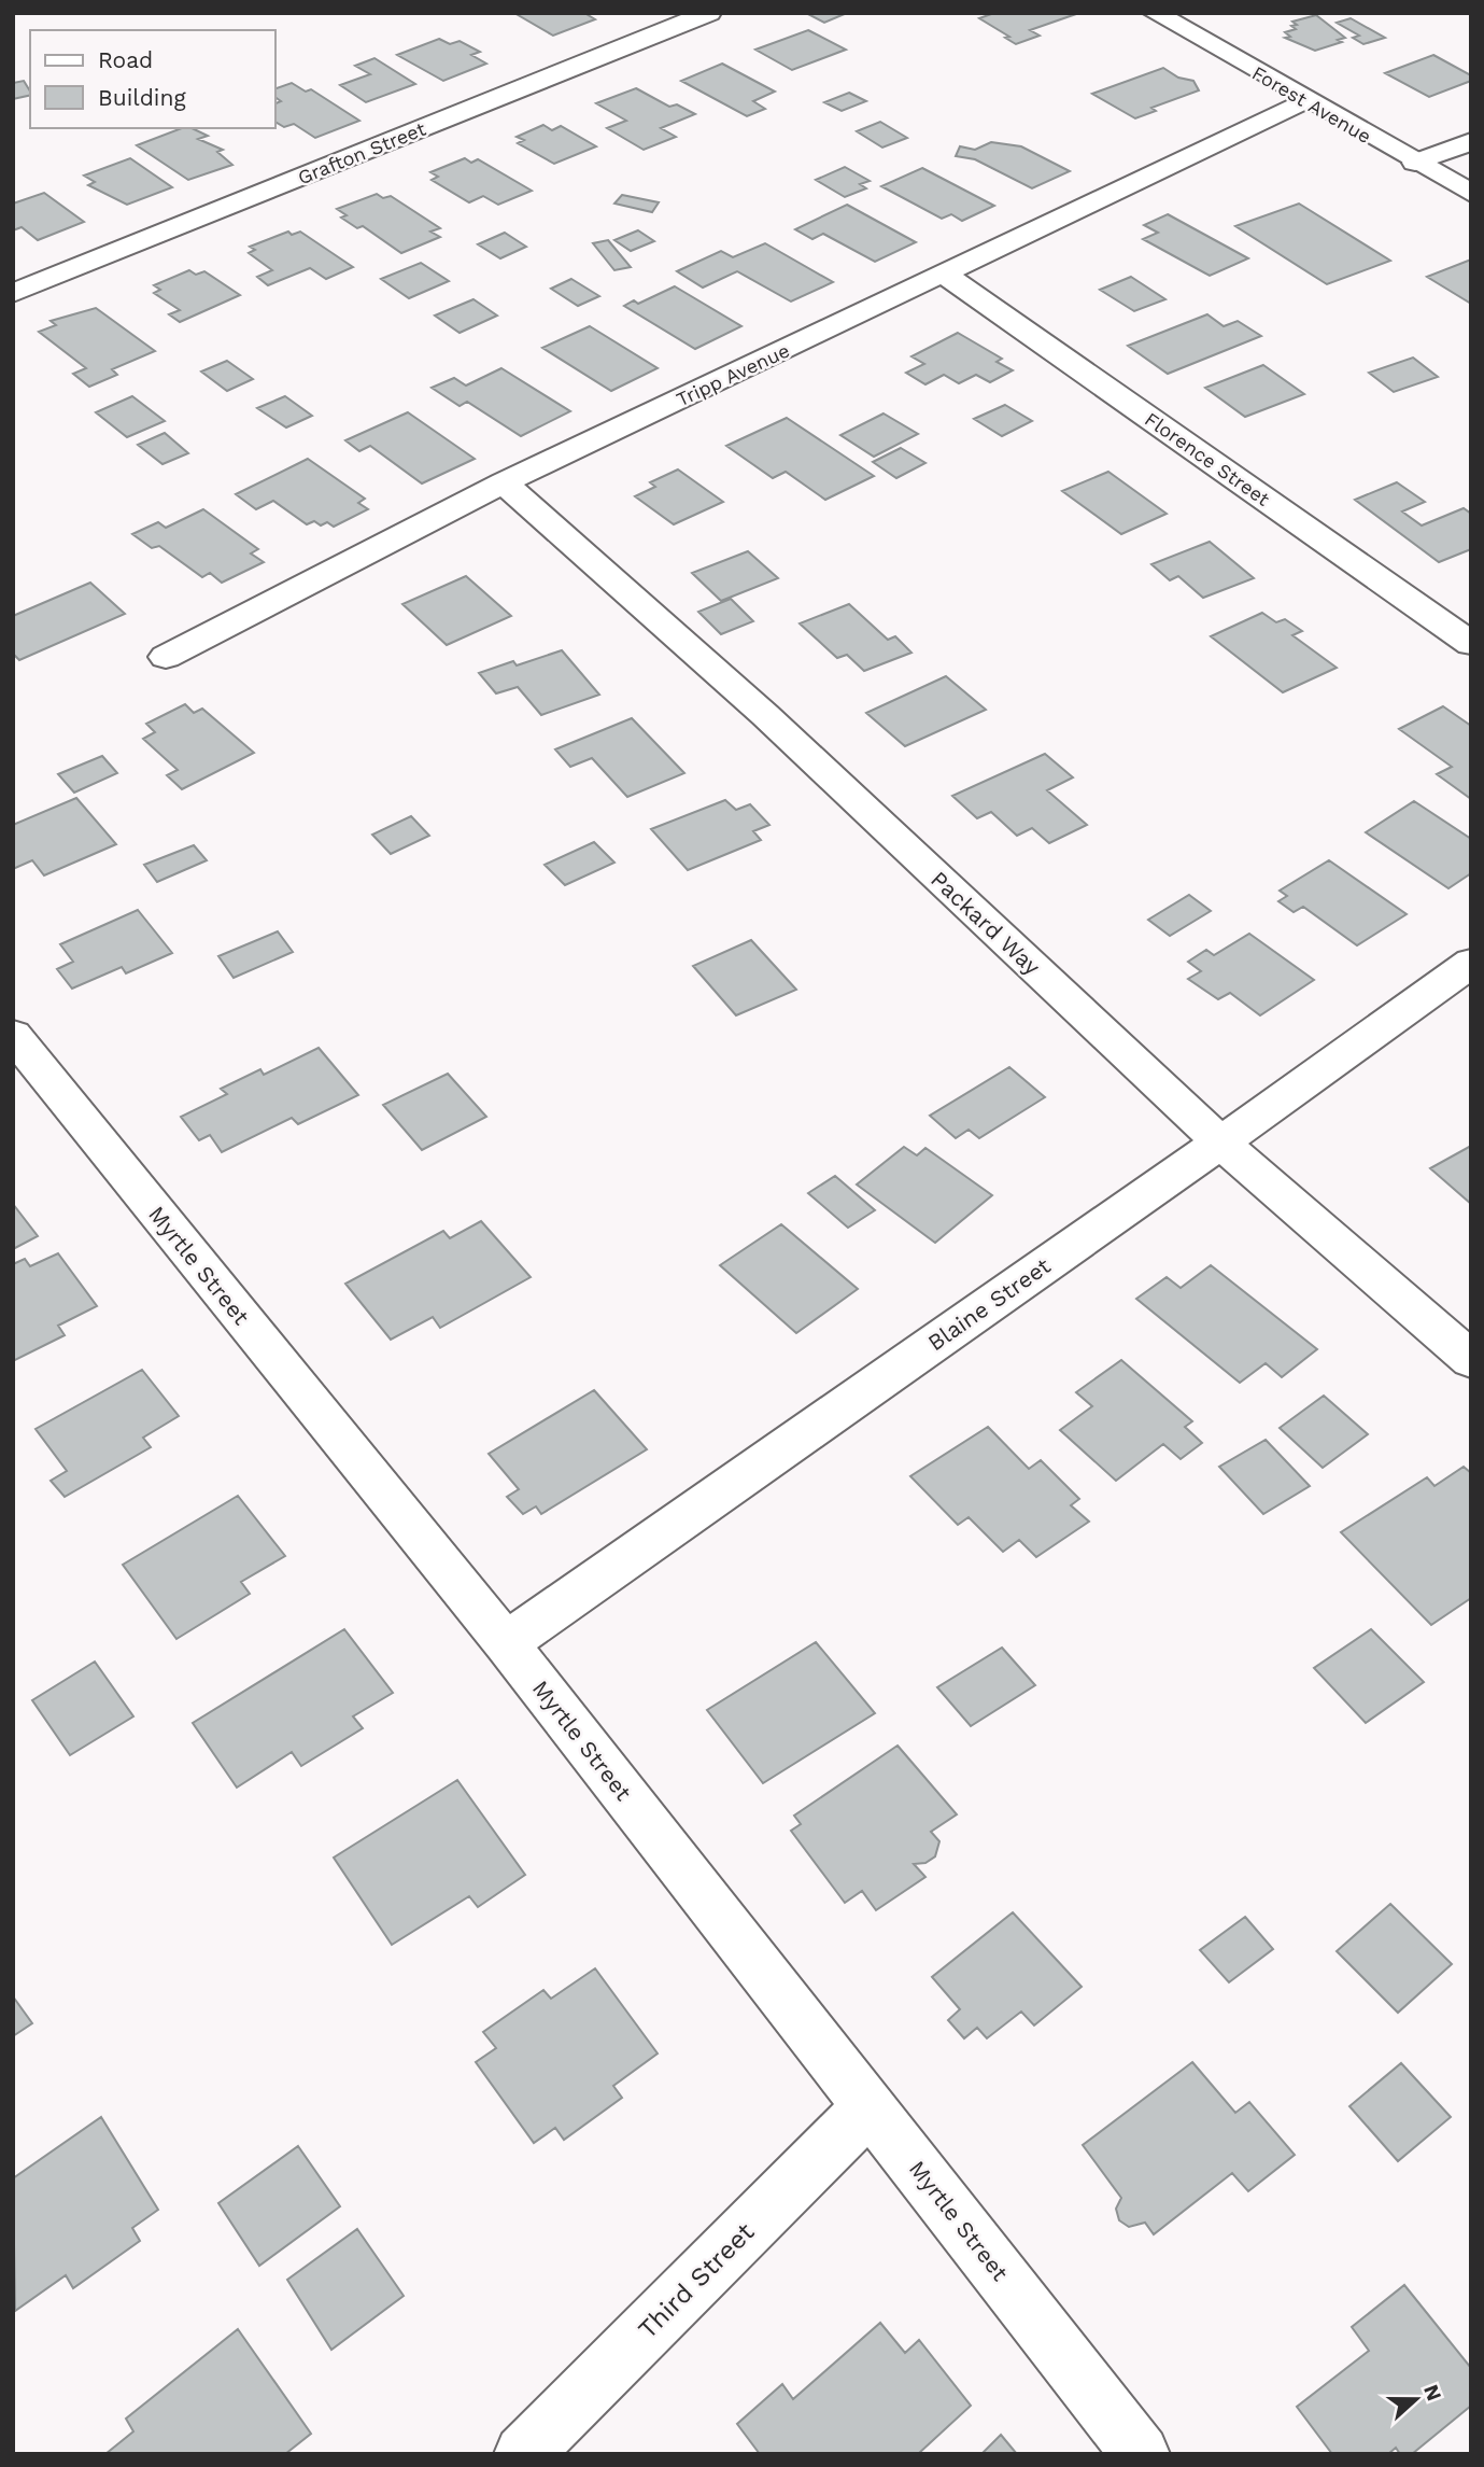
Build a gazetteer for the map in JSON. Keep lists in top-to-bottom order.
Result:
{
  "streets": {
    "street": [
      "Forest Avenue",
      "Grafton Street",
      "Tripp Avenue",
      "Florence Street",
      "Packard Way",
      "Myrtle Street",
      "Blaine Street",
      "Third Street"
    ]
  },
  "crossings": [
    ["Forest Avenue", "Tripp Avenue"],
    ["Tripp Avenue", "Florence Street"],
    ["Tripp Avenue", "Packard Way"],
    ["Packard Way", "Blaine Street"],
    ["Myrtle Street", "Blaine Street"],
    ["Myrtle Street", "Third Street"]
  ],
  "legend": ["Road", "Building"],
  "north": "right"
}
